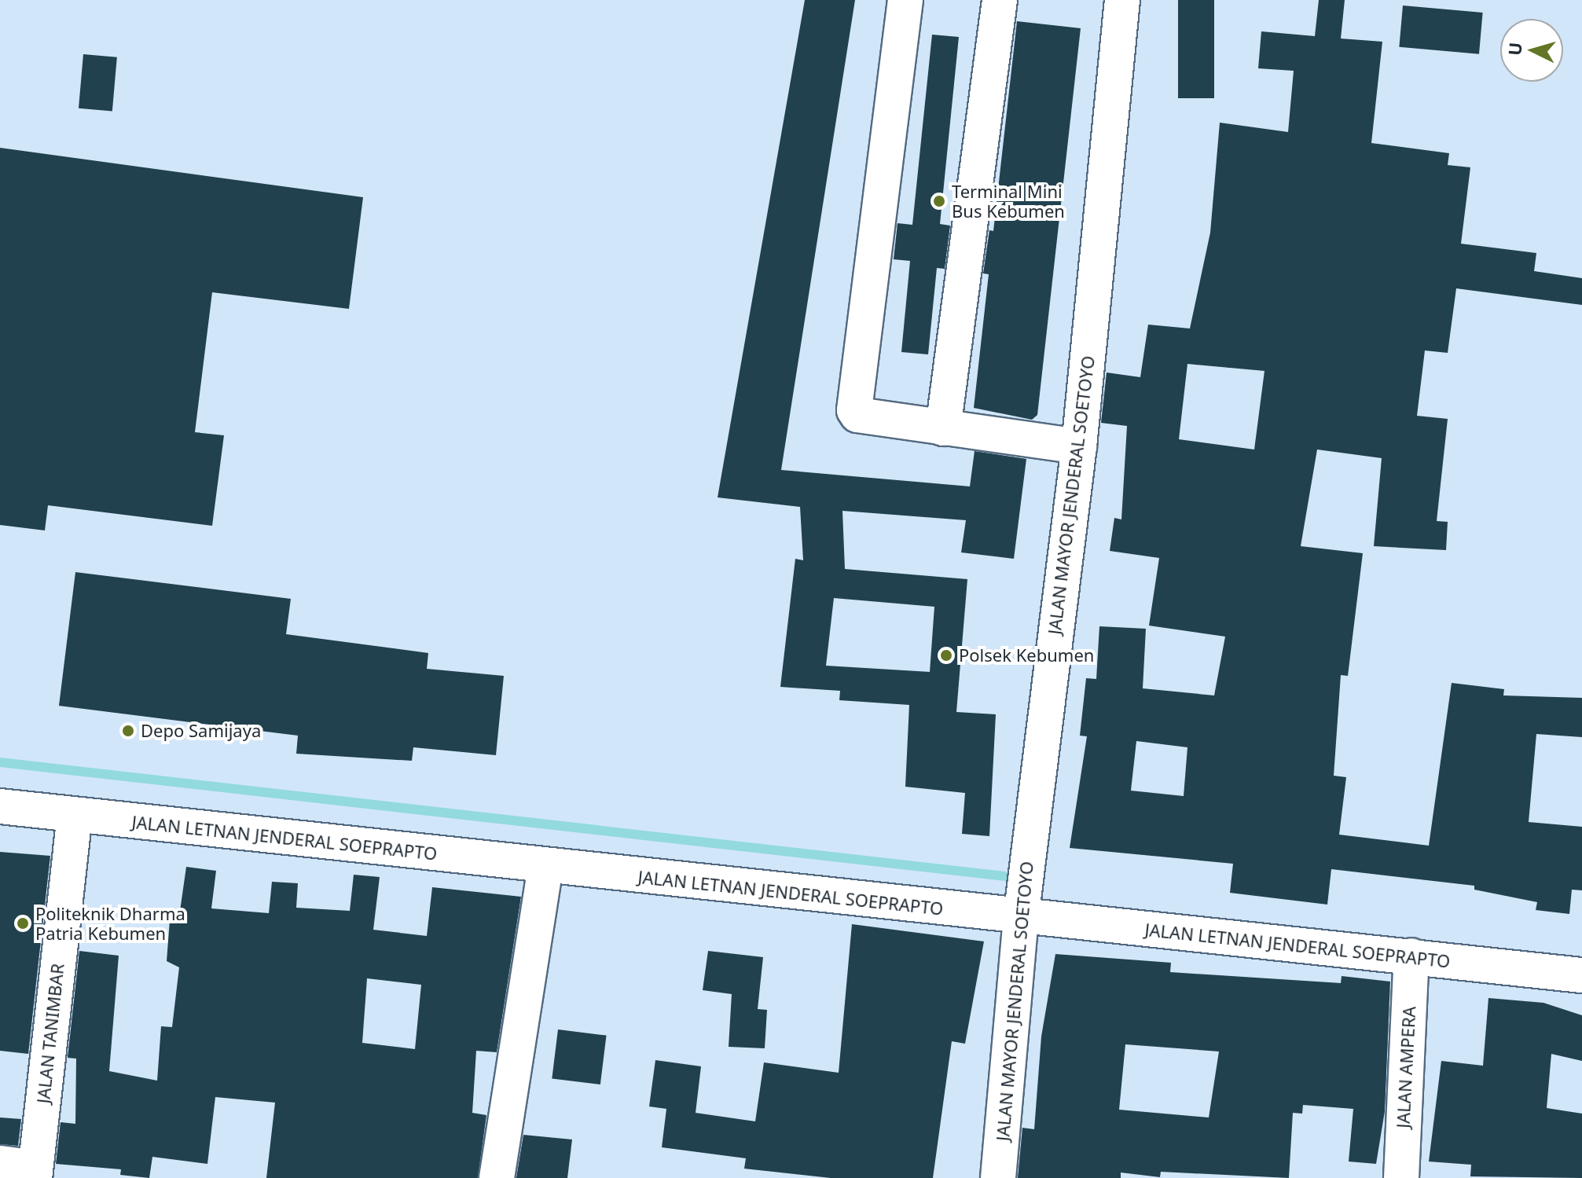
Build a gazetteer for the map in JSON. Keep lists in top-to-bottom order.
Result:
{
  "streets": {
    "street": [
      "JALAN MAYOR JENDERAL SOETOYO",
      "JALAN LETNAN JENDERAL SOEPRAPTO",
      "JALAN TANIMBAR",
      "JALAN AMPERA"
    ]
  },
  "crossings": [
    ["JALAN MAYOR JENDERAL SOETOYO", "JALAN LETNAN JENDERAL SOEPRAPTO"],
    ["JALAN LETNAN JENDERAL SOEPRAPTO", "JALAN TANIMBAR"],
    ["JALAN LETNAN JENDERAL SOEPRAPTO", "JALAN AMPERA"]
  ],
  "places": [
    "Terminal Mini Bus Kebumen",
    "Polsek Kebumen",
    "Depo Samijaya",
    "Politeknik Dharma Patria Kebumen"
  ],
  "north": "left"
}
